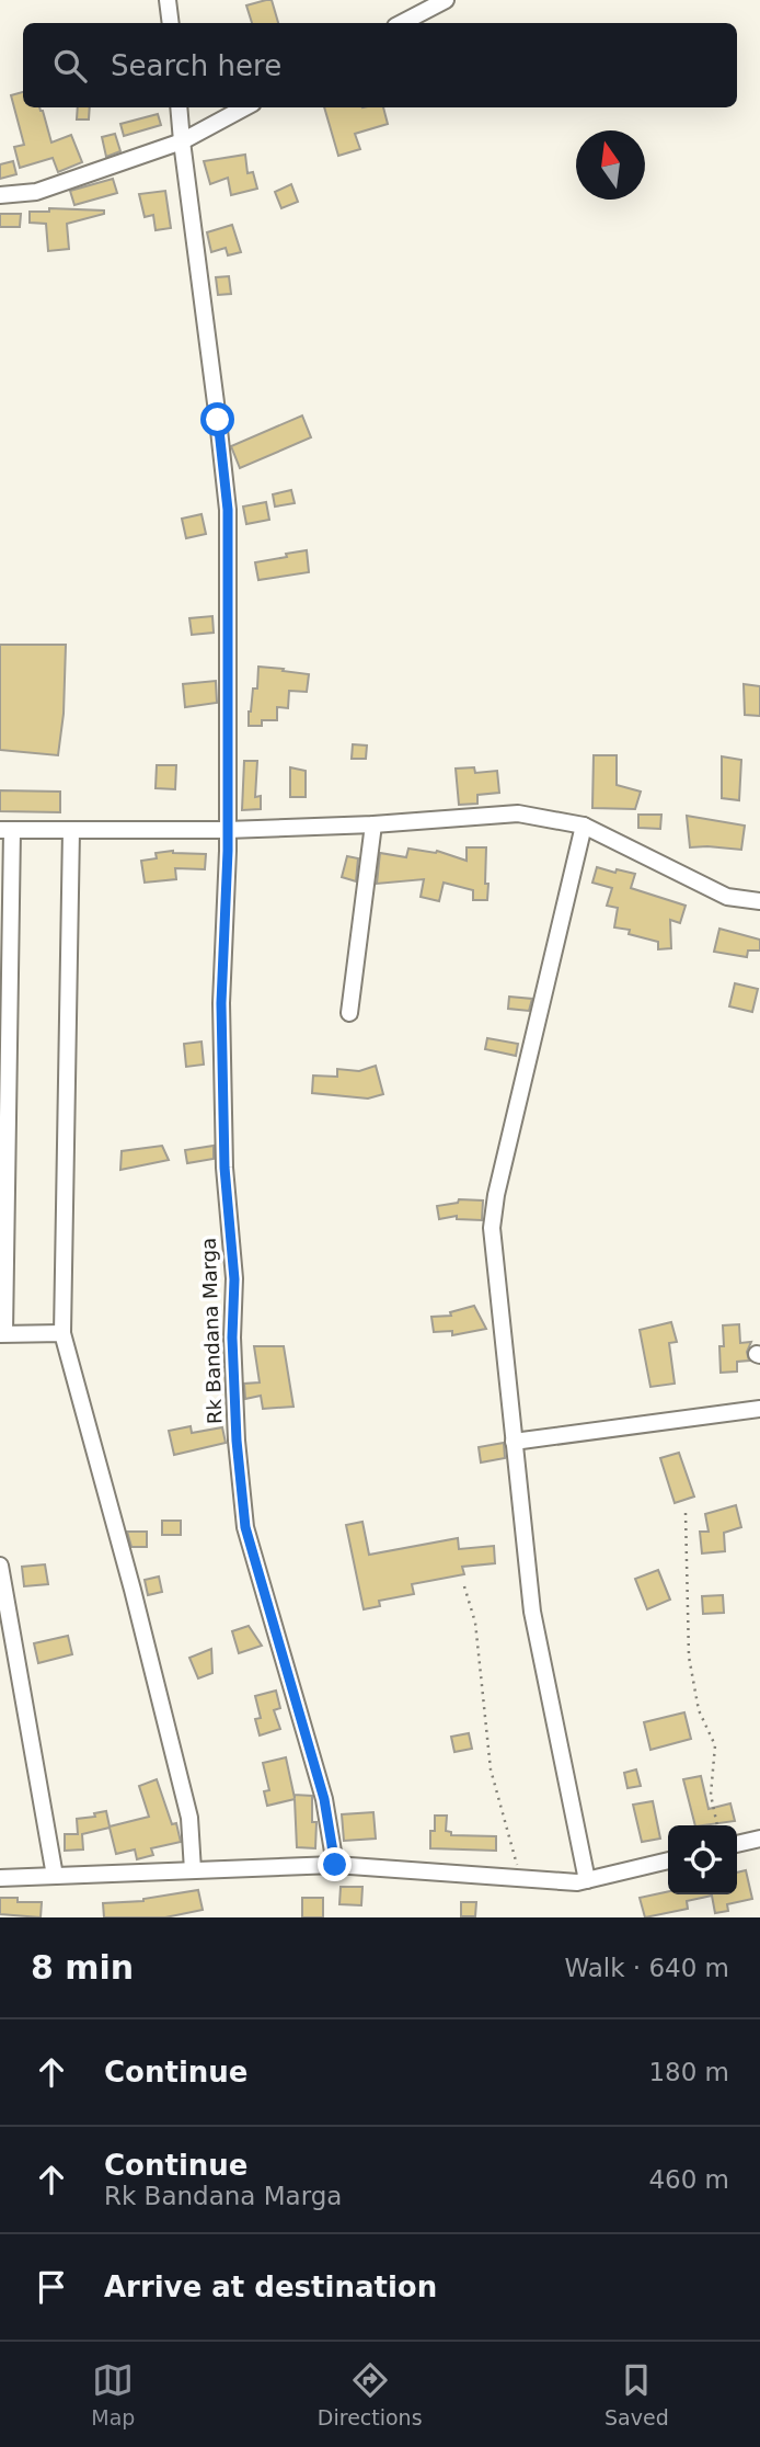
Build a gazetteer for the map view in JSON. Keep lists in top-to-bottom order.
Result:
{
  "streets": {
    "street": ["Rk Bandana Marga"]
  },
  "north": "top",
  "page": {
    "search": "Search here",
    "heading": ["8 min", "Walk · 640 m"],
    "list": [
      ["Continue", "180 m"],
      ["Continue", "Rk Bandana Marga", "460 m"],
      "Arrive at destination"
    ],
    "nav": ["Map", "Directions", "Saved"]
  }
}
